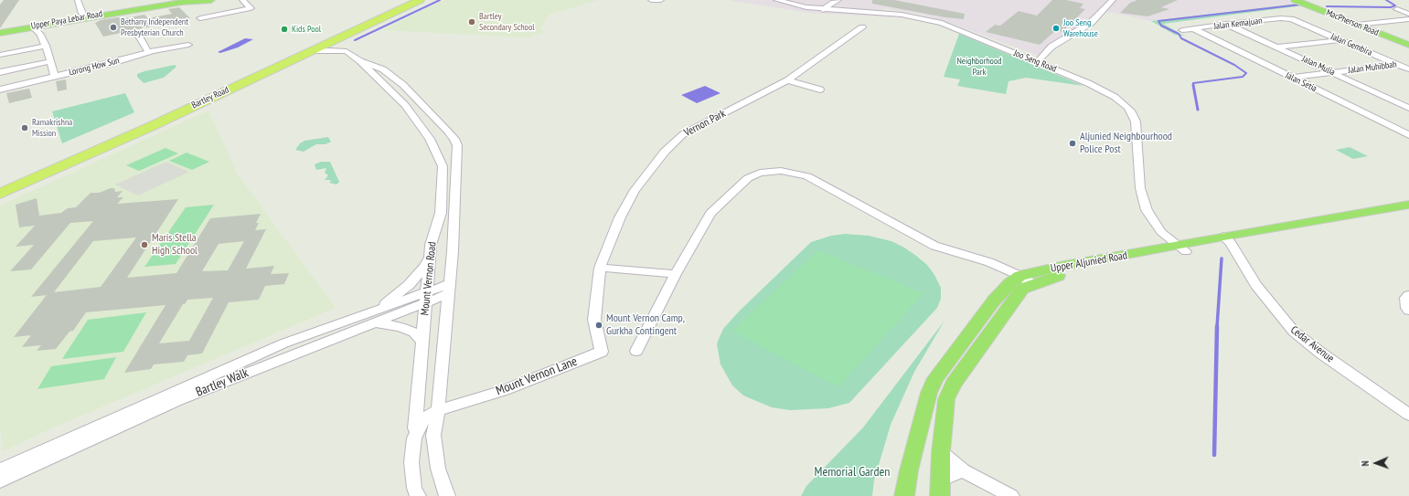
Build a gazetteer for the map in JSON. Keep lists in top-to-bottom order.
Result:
{
  "streets": {
    "highway": ["Bartley Road"],
    "main road": ["Upper Paya Lebar Road", "MacPherson Road", "Upper Aljunied Road"],
    "street": [
      "Jalan Kemajuan",
      "Jalan Gembira",
      "Joo Seng Road",
      "Jalan Mulia",
      "Lorong How Sun",
      "Jalan Muhibbah",
      "Jalan Setia",
      "Vernon Park",
      "Mount Vernon Road",
      "Cedar Avenue",
      "Mount Vernon Lane",
      "Bartley Walk"
    ]
  },
  "crossings": [
    ["Jalan Kemajuan", "Jalan Gembira"],
    ["Jalan Kemajuan", "Jalan Mulia"],
    ["Jalan Kemajuan", "Jalan Setia"],
    ["Jalan Gembira", "Jalan Muhibbah"],
    ["Joo Seng Road", "Upper Aljunied Road"],
    ["Jalan Mulia", "Jalan Muhibbah"],
    ["Jalan Muhibbah", "Jalan Setia"],
    ["Bartley Road", "Mount Vernon Road"],
    ["Vernon Park", "Mount Vernon Lane"],
    ["Upper Aljunied Road", "Cedar Avenue"],
    ["Mount Vernon Road", "Mount Vernon Lane"],
    ["Mount Vernon Road", "Bartley Walk"]
  ],
  "parks": ["Neighborhood Park", "Memorial Garden"],
  "places": [
    "Bartley Secondary School",
    "Bethany Independent Presbyterian Church",
    "Joo Seng Warehouse",
    "Kids Pool",
    "Ramakrishna Mission",
    "Aljunied Neighbourhood Police Post",
    "Maris Stella High School",
    "Mount Vernon Camp, Gurkha Contingent"
  ],
  "north": "left"
}
